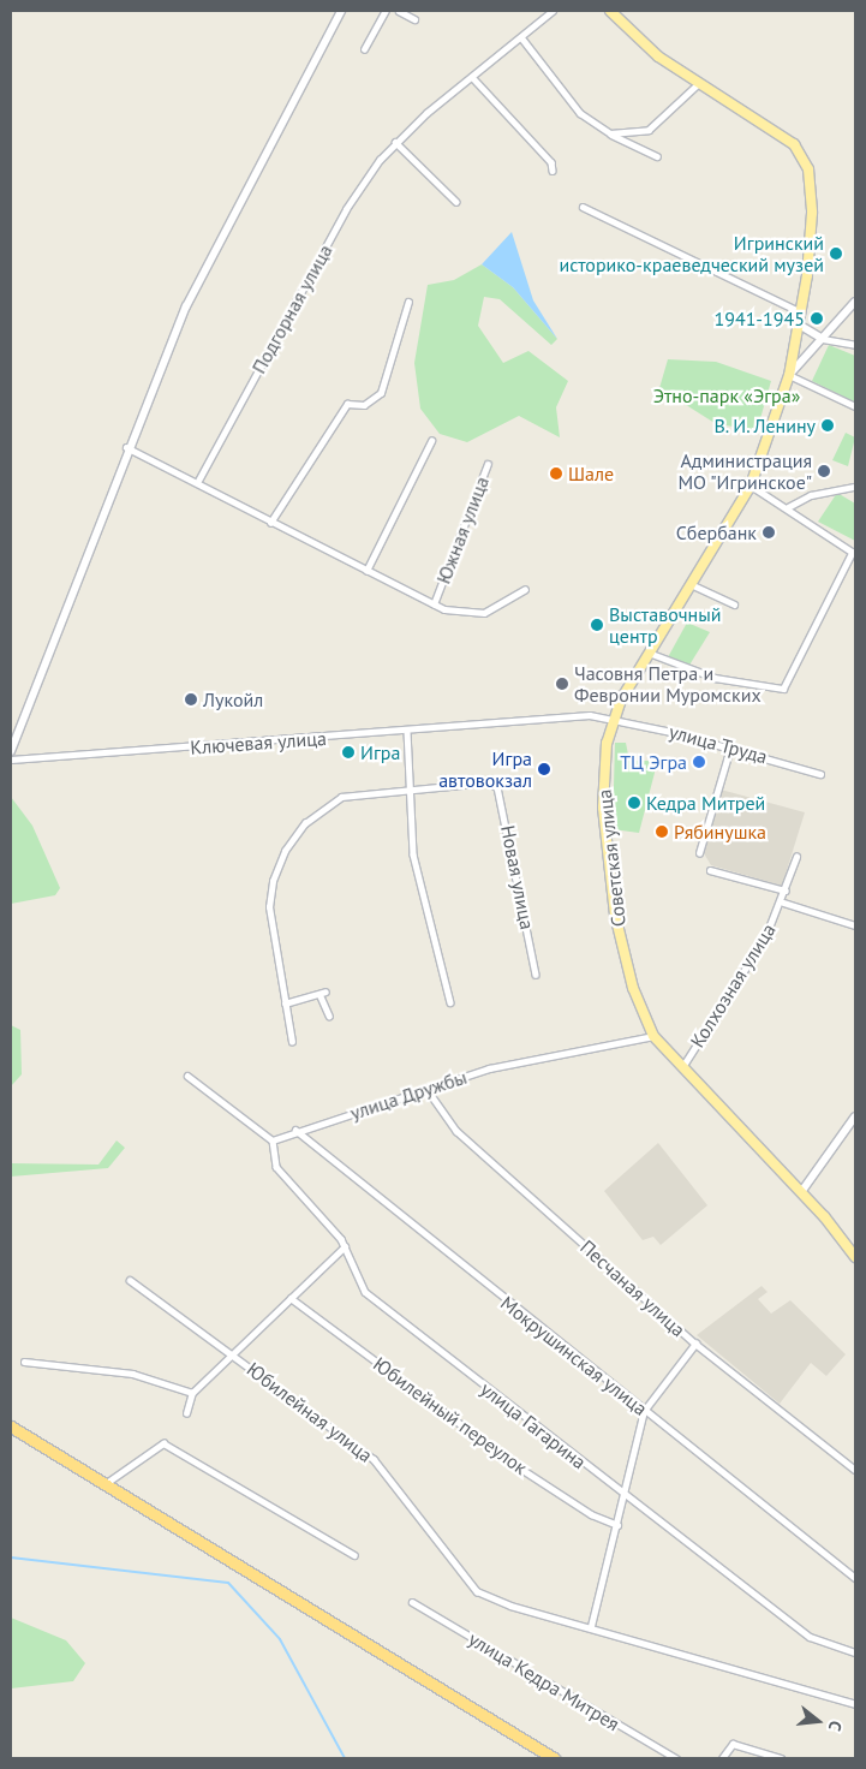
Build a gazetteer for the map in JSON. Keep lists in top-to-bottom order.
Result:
{
  "streets": {
    "main road": ["Советская улица"],
    "street": [
      "Подгорная улица",
      "Южная улица",
      "Ключевая улица",
      "улица Труда",
      "Новая улица",
      "Колхозная улица",
      "улица Дружбы",
      "Песчаная улица",
      "Мокрушинская улица",
      "Юбилейная улица",
      "Юбилейный переулок",
      "улица Гагарина",
      "улица Кедра Митрея"
    ]
  },
  "crossings": [
    ["Ключевая улица", "улица Труда"],
    ["Ключевая улица", "Советская улица"],
    ["улица Труда", "Советская улица"],
    ["Советская улица", "Колхозная улица"],
    ["Советская улица", "улица Дружбы"],
    ["улица Дружбы", "Песчаная улица"],
    ["улица Дружбы", "Мокрушинская улица"],
    ["улица Дружбы", "улица Гагарина"]
  ],
  "parks": ["Этно-парк «Эгра»"],
  "places": [
    "Игринский историко-краеведческий музей",
    "1941-1945",
    "В. И. Ленину",
    "Администрация МО \"Игринское\"",
    "Шале",
    "Сбербанк",
    "Выставочный центр",
    "Часовня Петра и Февронии Муромских",
    "Лукойл",
    "Игра",
    "ТЦ Эгра",
    "Игра автовокзал",
    "Кедра Митрей",
    "Рябинушка"
  ],
  "north": "right"
}
